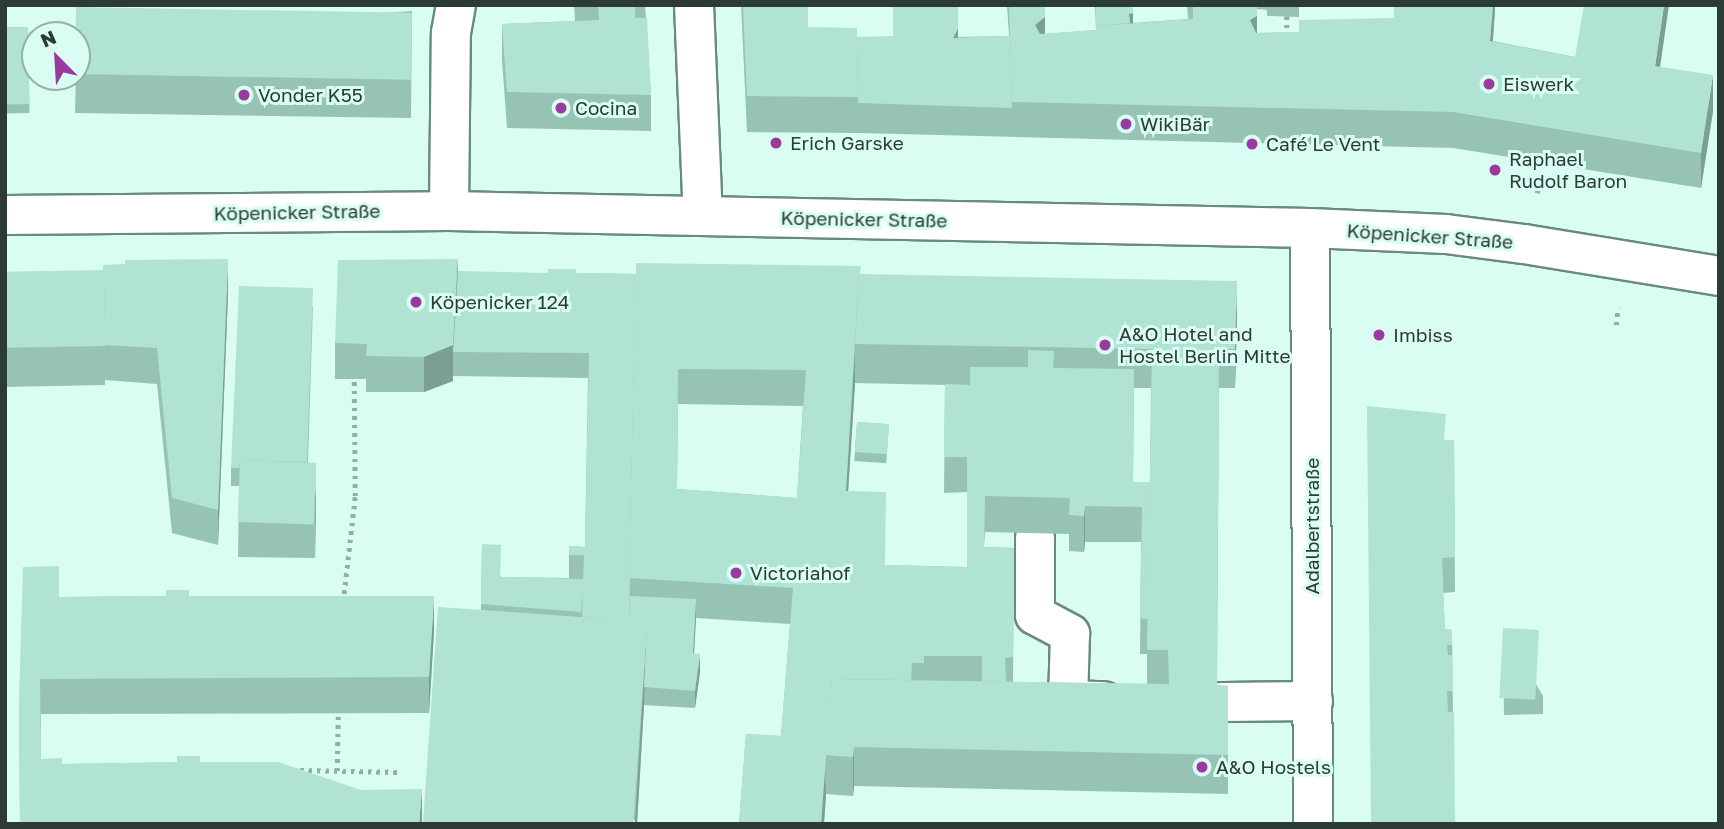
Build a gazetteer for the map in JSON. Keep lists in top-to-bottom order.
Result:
{
  "streets": {
    "main road": ["Köpenicker Straße", "Adalbertstraße"]
  },
  "crossings": [
    ["Köpenicker Straße", "Adalbertstraße"]
  ],
  "places": [
    "Eiswerk",
    "Vonder K55",
    "Cocina",
    "WikiBär",
    "Erich Garske",
    "Café Le Vent",
    "Raphael Rudolf Baron",
    "Köpenicker 124",
    "Imbiss",
    "A&O Hotel and Hostel Berlin Mitte",
    "Victoriahof",
    "A&O Hostels"
  ],
  "north": "top left"
}
